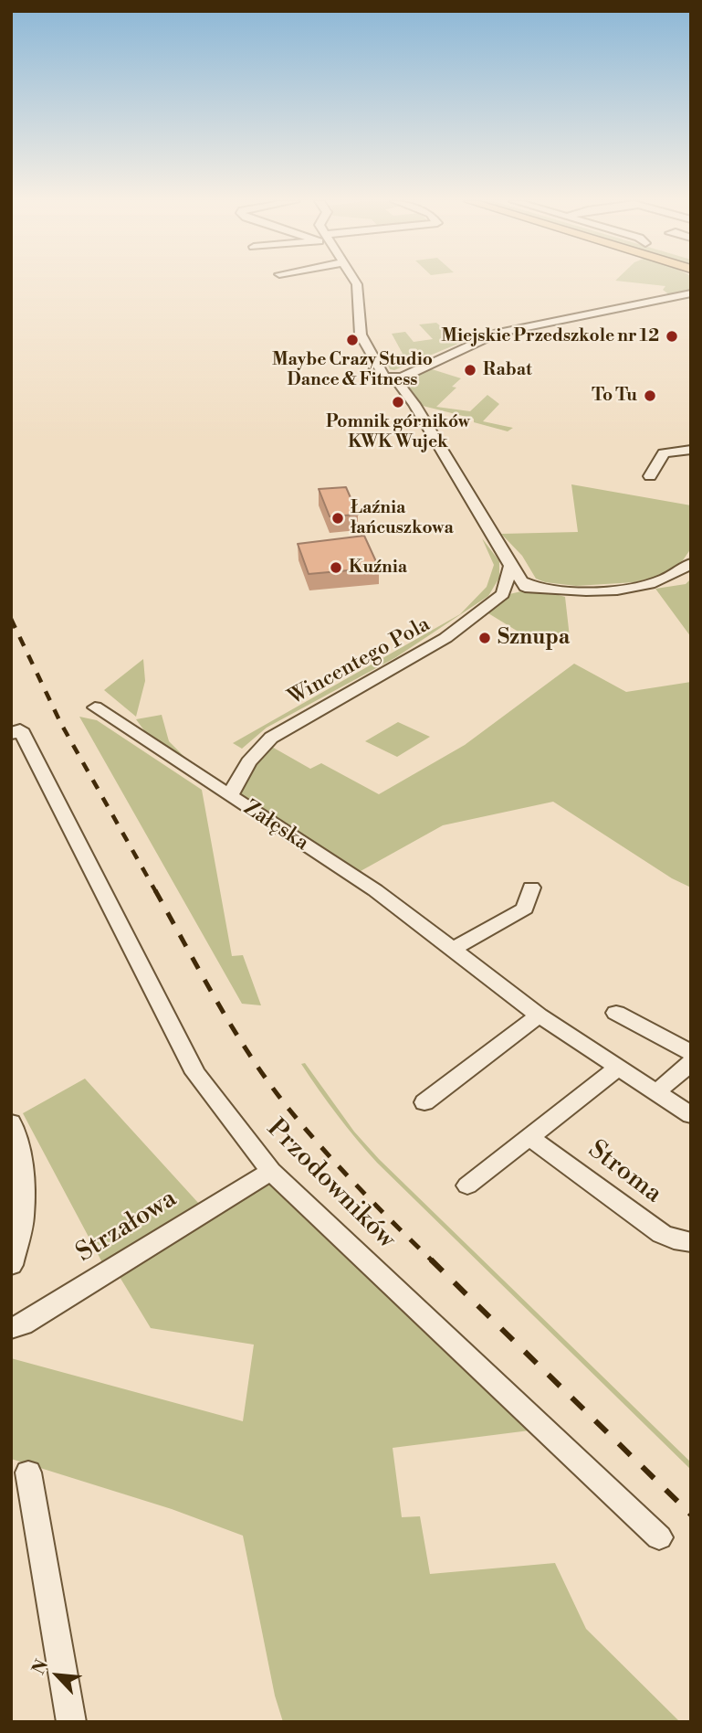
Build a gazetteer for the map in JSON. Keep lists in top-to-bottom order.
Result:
{
  "streets": {
    "street": [
      "Wincentego Pola",
      "Załęska",
      "Stroma",
      "Przodowników",
      "Strzałowa"
    ]
  },
  "crossings": [
    ["Wincentego Pola", "Załęska"],
    ["Przodowników", "Strzałowa"]
  ],
  "places": [
    "Miejskie Przedszkole nr 12",
    "Maybe Crazy Studio Dance & Fitness",
    "Rabat",
    "To Tu",
    "Pomnik górników KWK Wujek",
    "Łaźnia łańcuszkowa",
    "Kuźnia",
    "Sznupa"
  ],
  "north": "top left"
}
